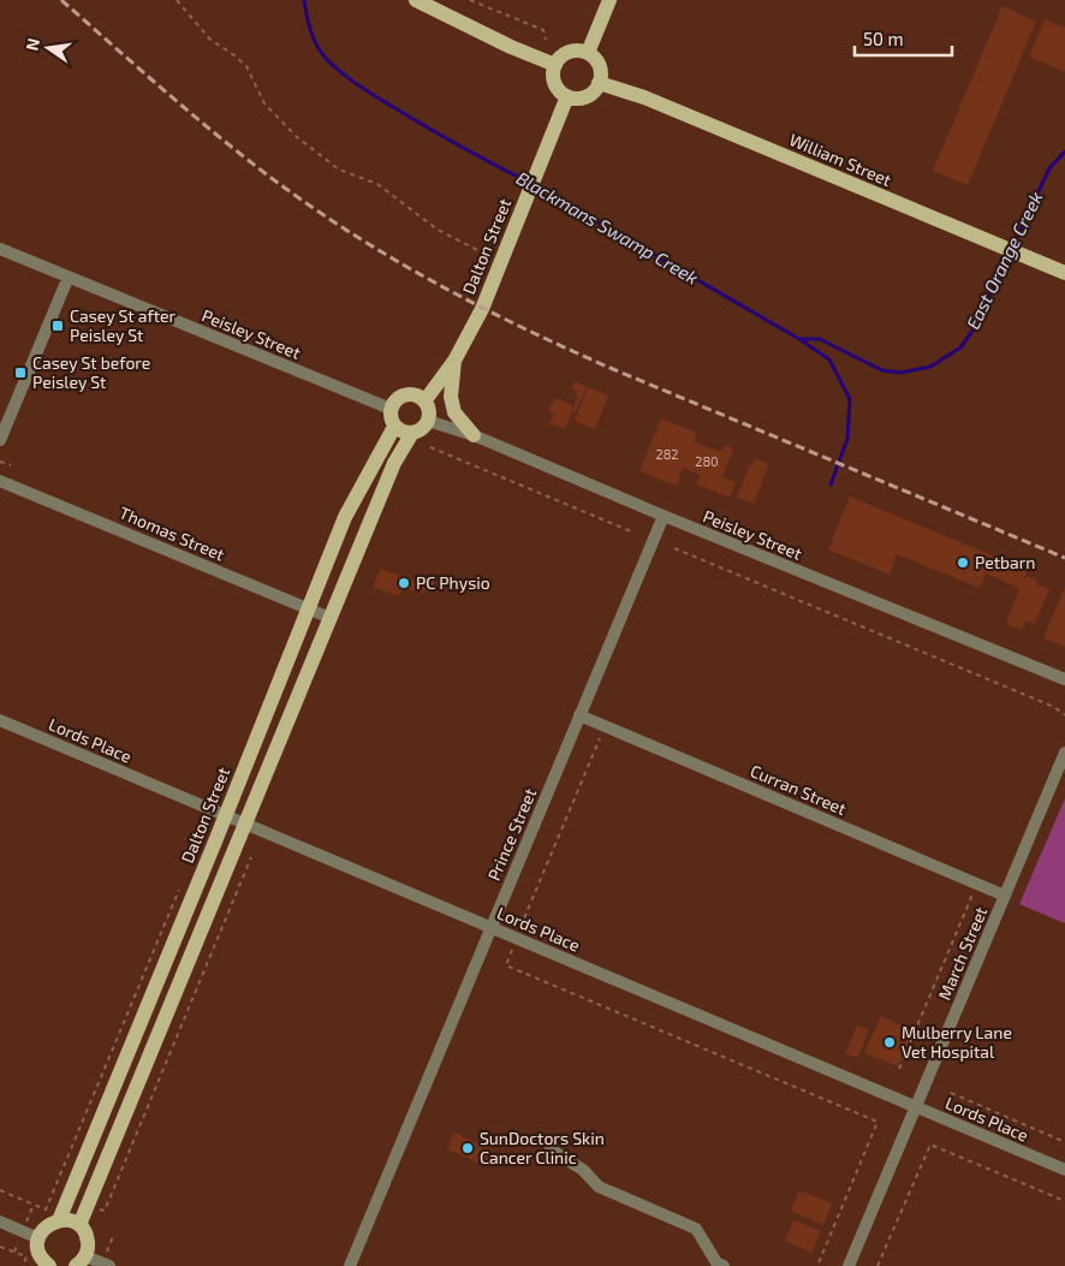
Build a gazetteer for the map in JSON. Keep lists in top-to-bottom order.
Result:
{
  "streets": {
    "main road": ["William Street", "Dalton Street"],
    "street": [
      "Peisley Street",
      "Thomas Street",
      "Lords Place",
      "Curran Street",
      "Prince Street",
      "March Street"
    ]
  },
  "crossings": [
    ["William Street", "Dalton Street"],
    ["Dalton Street", "Peisley Street"],
    ["Dalton Street", "Thomas Street"],
    ["Dalton Street", "Lords Place"],
    ["Peisley Street", "Prince Street"],
    ["Lords Place", "Prince Street"],
    ["Lords Place", "March Street"],
    ["Curran Street", "Prince Street"],
    ["Curran Street", "March Street"]
  ],
  "water": ["Blackmans Swamp Creek", "East Orange Creek"],
  "places": {
    "transit": ["Casey St after Peisley St", "Casey St before Peisley St"],
    "other": [
      "Petbarn",
      "PC Physio",
      "Mulberry Lane Vet Hospital",
      "SunDoctors Skin Cancer Clinic"
    ]
  },
  "house_numbers": ["282", "280"],
  "scale_bar": "50 m",
  "north": "left"
}
